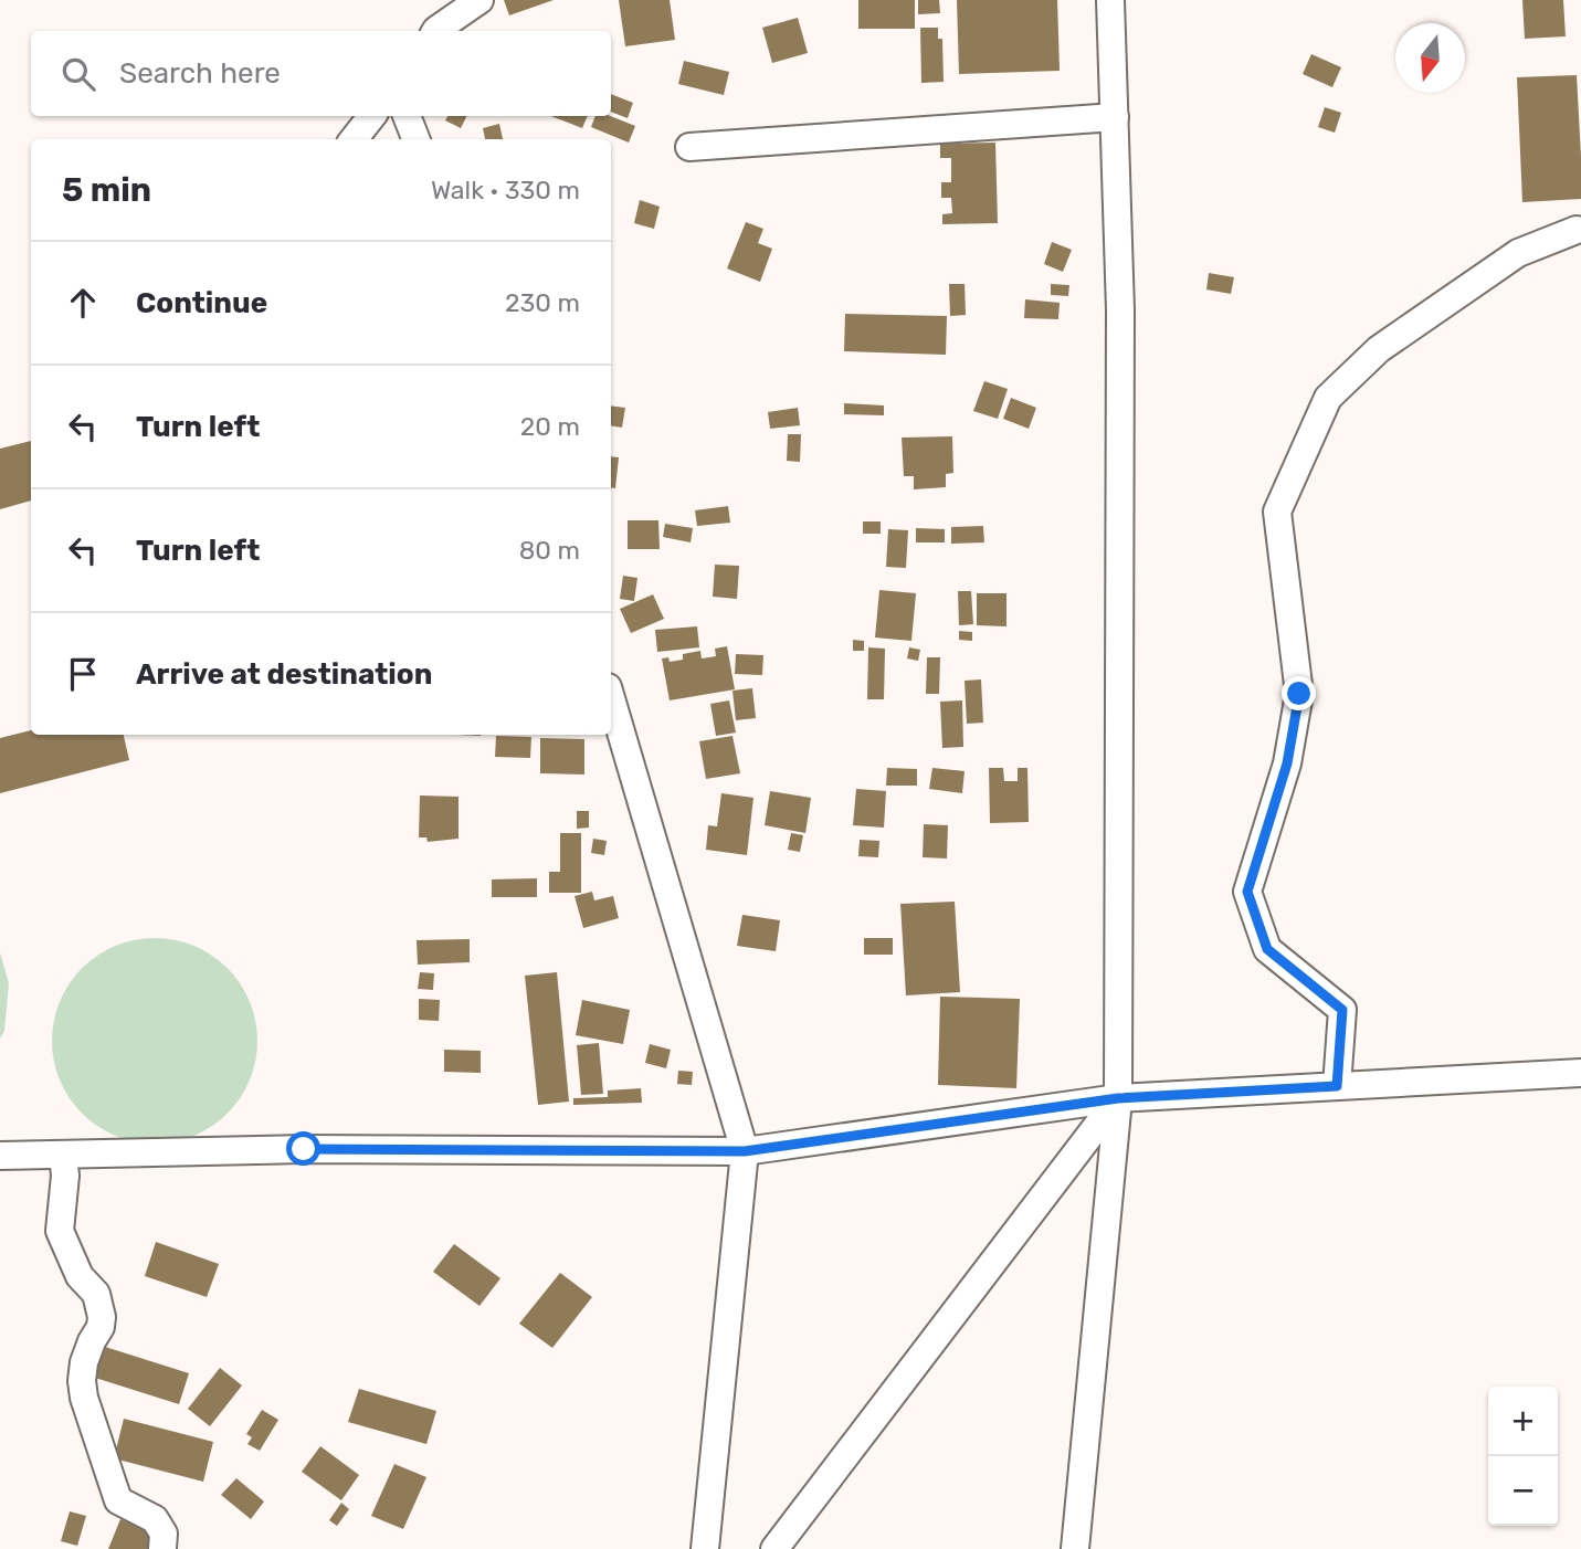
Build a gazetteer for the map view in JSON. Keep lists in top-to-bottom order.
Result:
{
  "north": "bottom",
  "page": {
    "search": "Search here",
    "heading": ["5 min", "Walk · 330 m"],
    "list": [
      ["Continue", "230 m"],
      ["Turn left", "20 m"],
      ["Turn left", "80 m"],
      "Arrive at destination"
    ],
    "map_buttons": ["+", "−"]
  }
}
